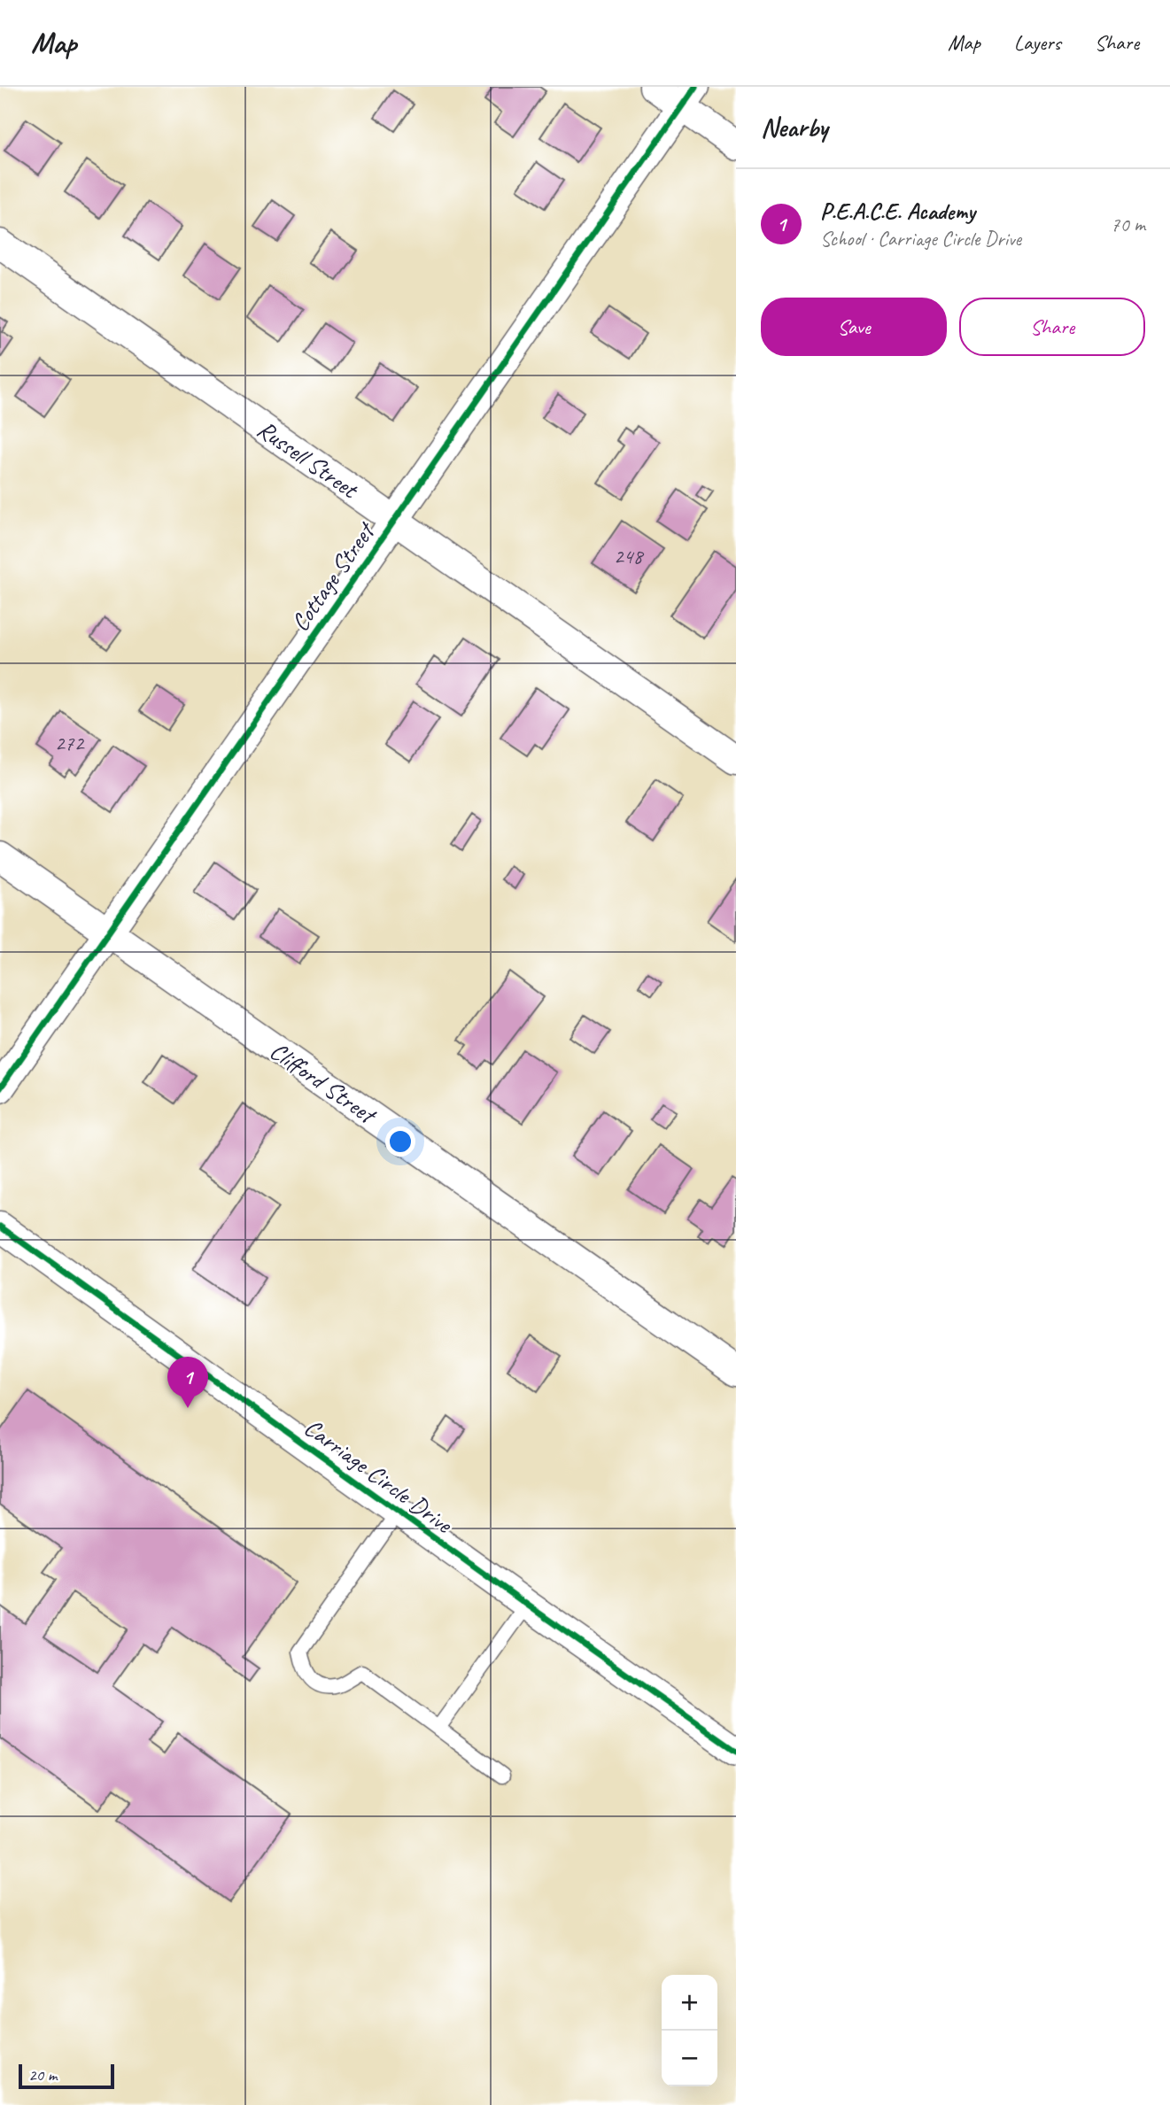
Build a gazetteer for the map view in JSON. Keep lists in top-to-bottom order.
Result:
{
  "streets": {
    "street": [
      "Russell Street",
      "Cottage Street",
      "Clifford Street",
      "Carriage Circle Drive"
    ]
  },
  "crossings": [
    ["Russell Street", "Cottage Street"],
    ["Cottage Street", "Clifford Street"]
  ],
  "house_numbers": ["248", "272"],
  "scale_bar": "20 m",
  "page": {
    "header": "Map",
    "nav": ["Map", "Layers", "Share"],
    "heading": "Nearby",
    "list": [
      {
        "mark": "1",
        "name": "P.E.A.C.E. Academy",
        "note": "School · Carriage Circle Drive",
        "value": "70 m"
      }
    ],
    "buttons": ["Save", "Share"],
    "pins": "1",
    "map_buttons": ["+", "−"],
    "scale": "20 m"
  }
}
